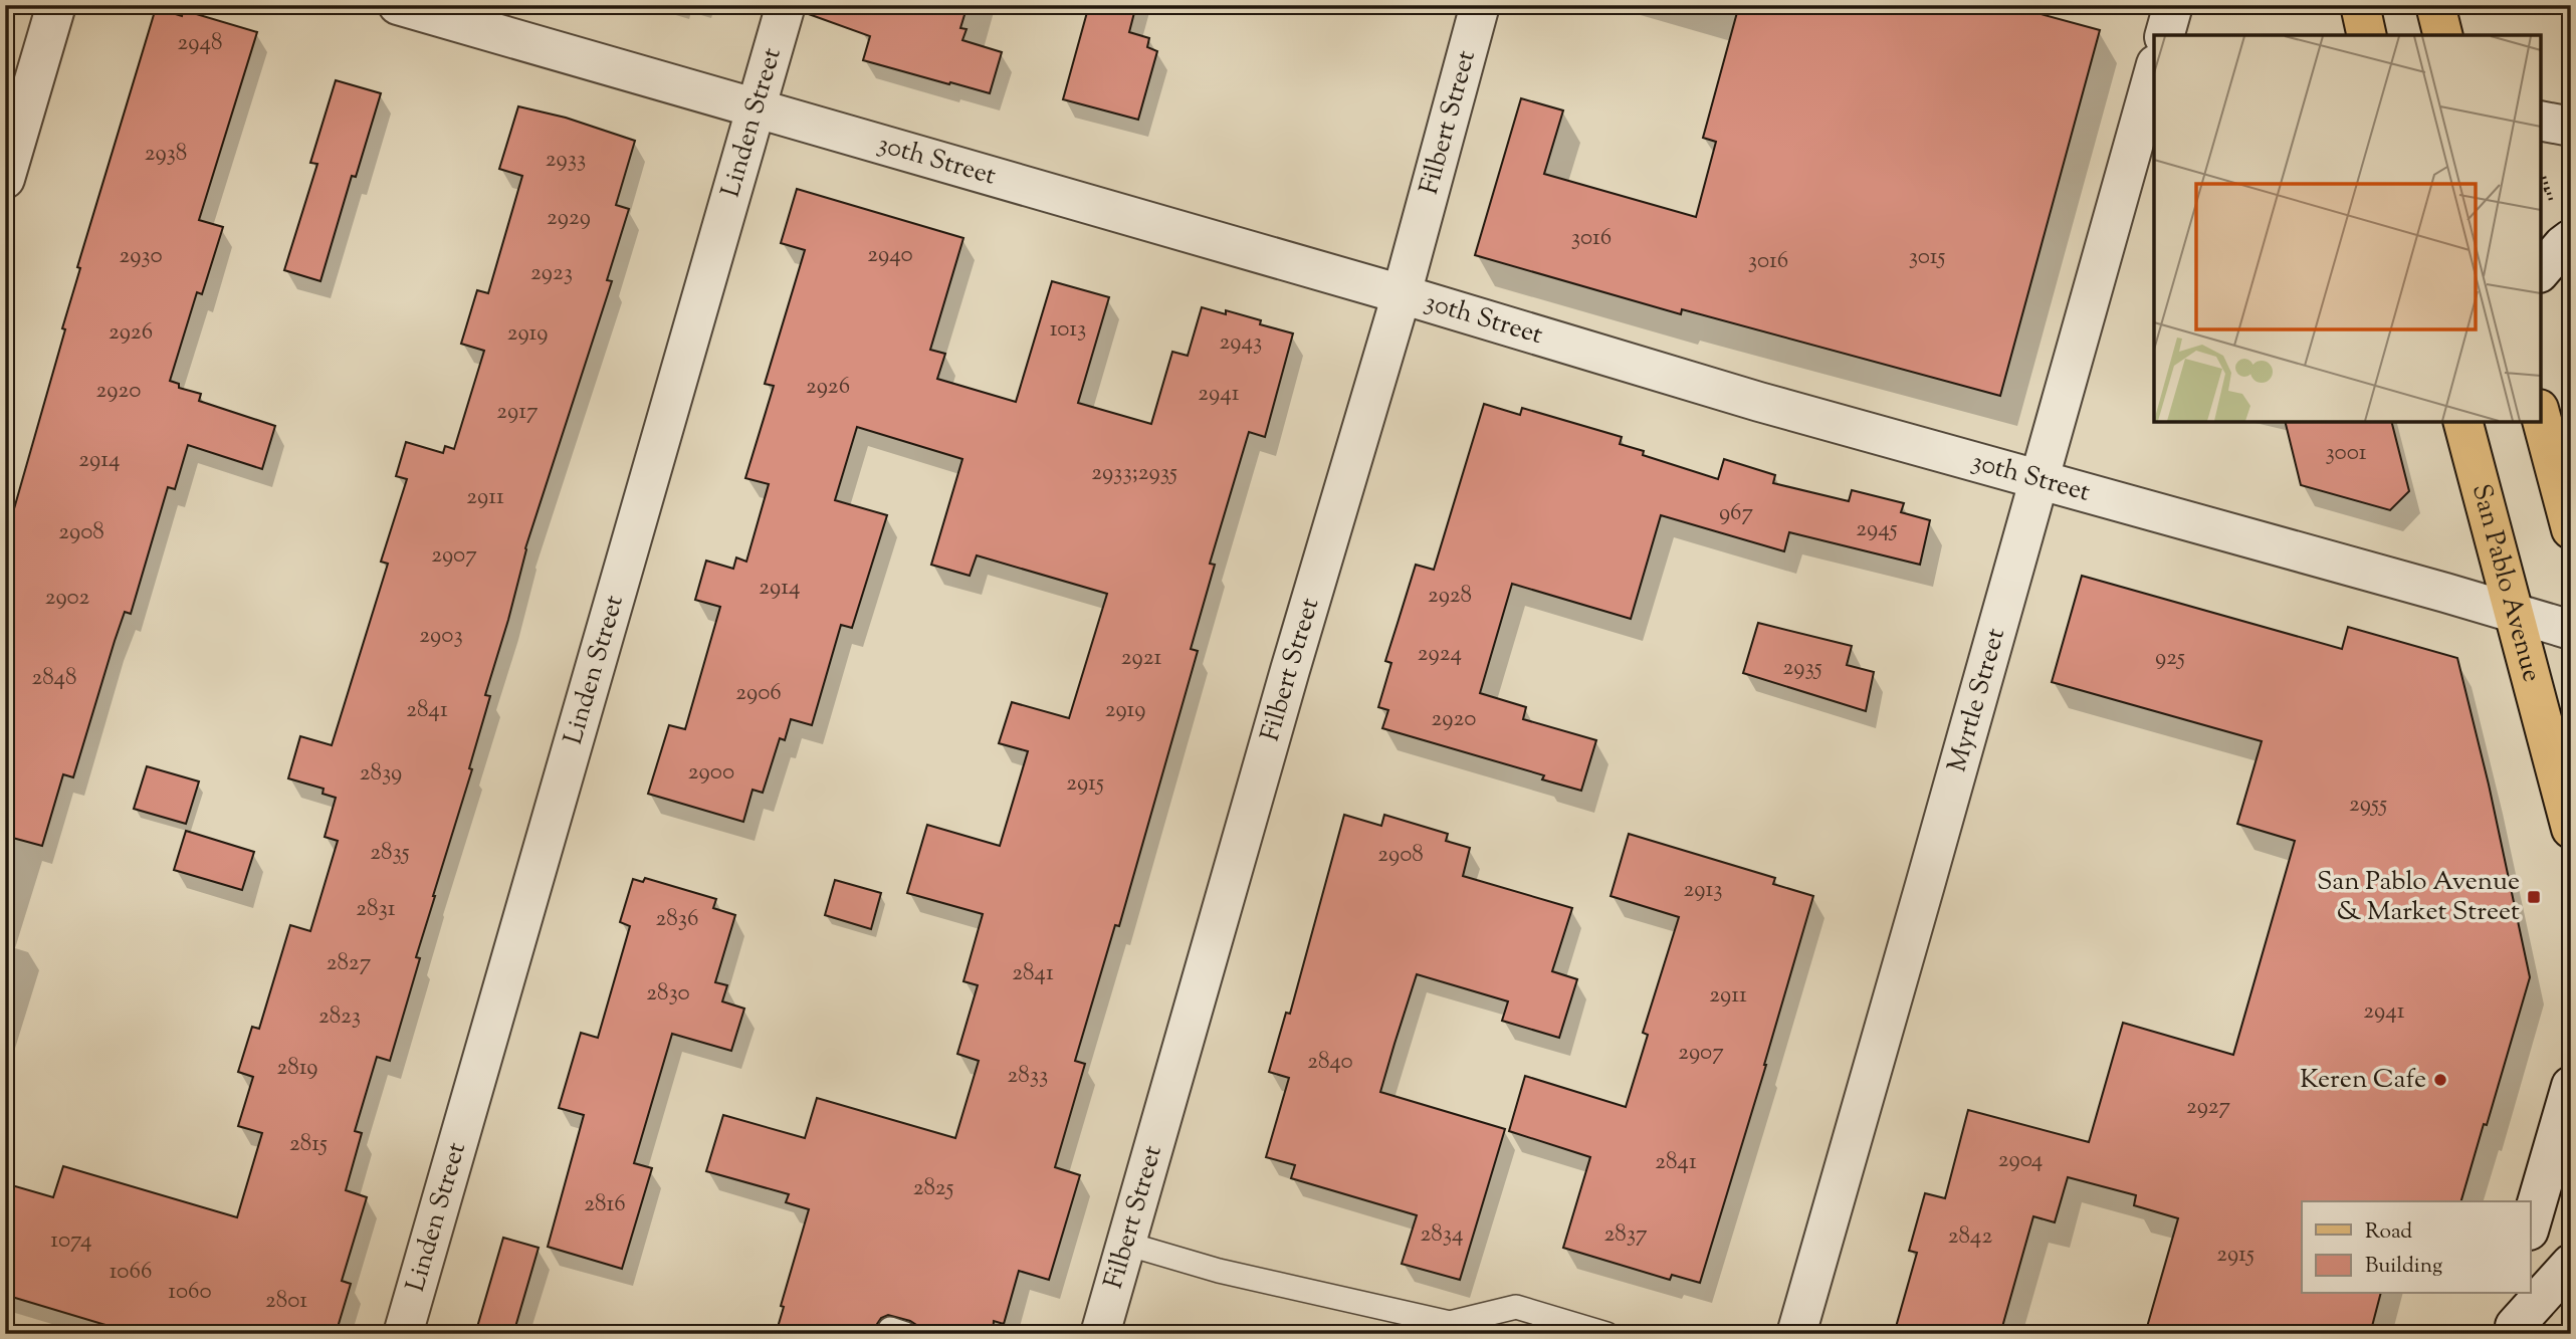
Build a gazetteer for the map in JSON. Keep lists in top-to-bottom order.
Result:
{
  "streets": {
    "main road": ["San Pablo Avenue"],
    "street": [
      "Linden Street",
      "Filbert Street",
      "30th Street",
      "Myrtle Street"
    ]
  },
  "crossings": [
    ["Linden Street", "30th Street"],
    ["Filbert Street", "30th Street"],
    ["30th Street", "San Pablo Avenue"],
    ["30th Street", "Myrtle Street"]
  ],
  "places": {
    "transit": ["San Pablo Avenue & Market Street"],
    "other": ["Keren Cafe"]
  },
  "house_numbers": [
    "2948",
    "2938",
    "2933",
    "2929",
    "3016",
    "2940",
    "2930",
    "3015",
    "3016",
    "2923",
    "1013",
    "2926",
    "2919",
    "2943",
    "2926",
    "2920",
    "2941",
    "2917",
    "3001",
    "2914",
    "2933;2935",
    "2911",
    "967",
    "2945",
    "2908",
    "2907",
    "2914",
    "2928",
    "2902",
    "2903",
    "2924",
    "2921",
    "925",
    "2935",
    "2848",
    "2906",
    "2841",
    "2919",
    "2920",
    "2900",
    "2839",
    "2915",
    "2955",
    "2835",
    "2908",
    "2913",
    "2831",
    "2836",
    "2827",
    "2841",
    "2830",
    "2911",
    "2941",
    "2823",
    "2907",
    "2840",
    "2819",
    "2833",
    "2927",
    "2815",
    "2904",
    "2841",
    "2825",
    "2816",
    "2834",
    "2837",
    "2842",
    "1074",
    "2915",
    "1066",
    "1060",
    "2801"
  ],
  "legend": ["Road", "Building"]
}
